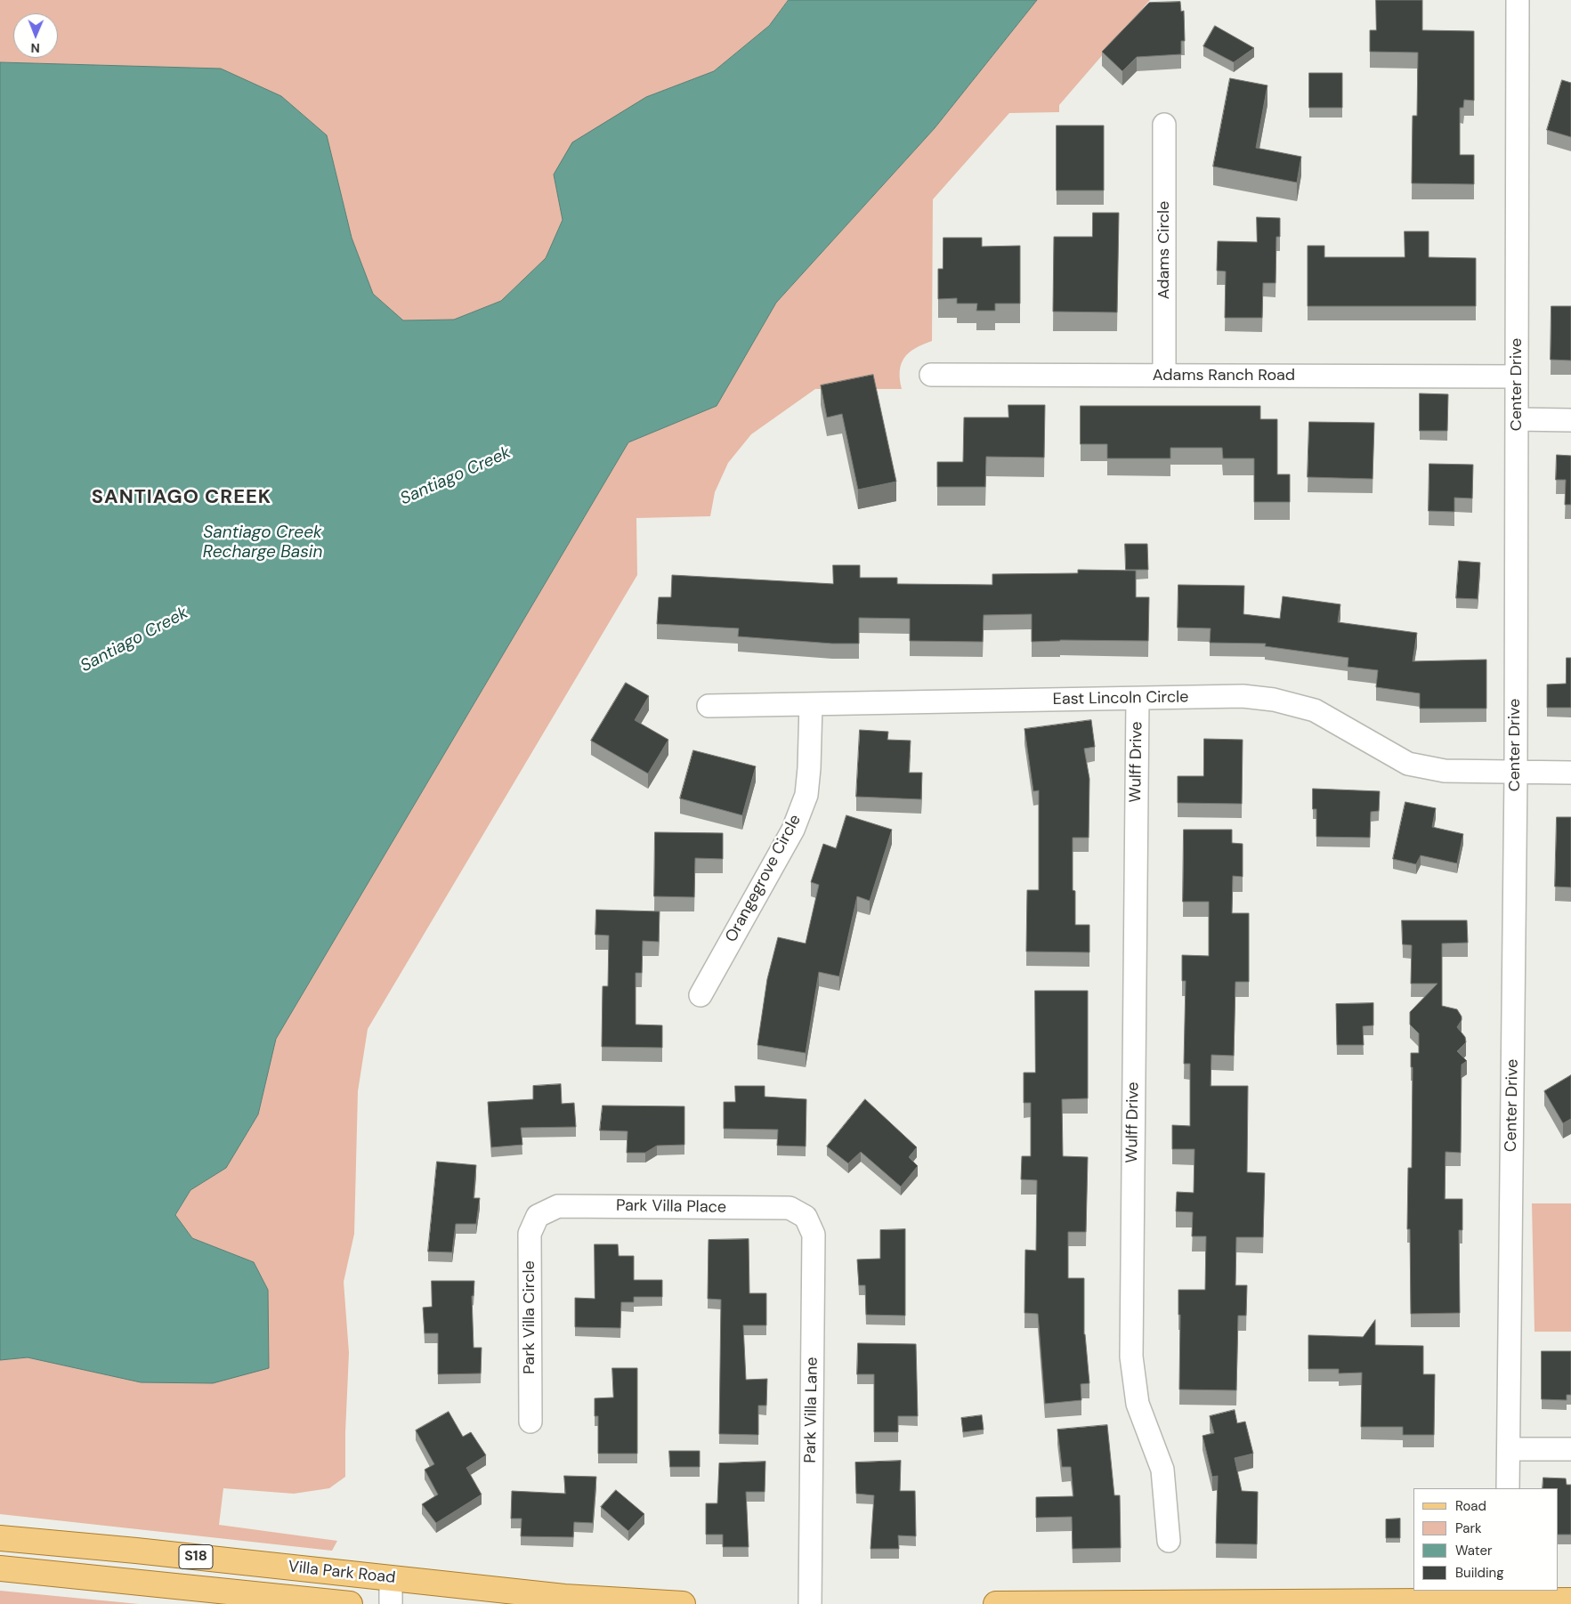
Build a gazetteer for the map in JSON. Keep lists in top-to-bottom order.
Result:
{
  "streets": {
    "main road": ["S18", "Villa Park Road"],
    "street": [
      "Adams Circle",
      "Adams Ranch Road",
      "Center Drive",
      "East Lincoln Circle",
      "Wulff Drive",
      "Orangegrove Circle",
      "Park Villa Place",
      "Park Villa Circle",
      "Park Villa Lane"
    ]
  },
  "crossings": [
    ["Adams Circle", "Adams Ranch Road"],
    ["Adams Ranch Road", "Center Drive"],
    ["Center Drive", "East Lincoln Circle"],
    ["East Lincoln Circle", "Wulff Drive"],
    ["East Lincoln Circle", "Orangegrove Circle"],
    ["Park Villa Place", "Park Villa Circle"],
    ["Park Villa Place", "Park Villa Lane"]
  ],
  "districts": ["SANTIAGO CREEK"],
  "water": ["Santiago Creek", "Santiago Creek Recharge Basin"],
  "legend": [
    "Road",
    "Park",
    "Water",
    "Building"
  ],
  "north": "bottom"
}
